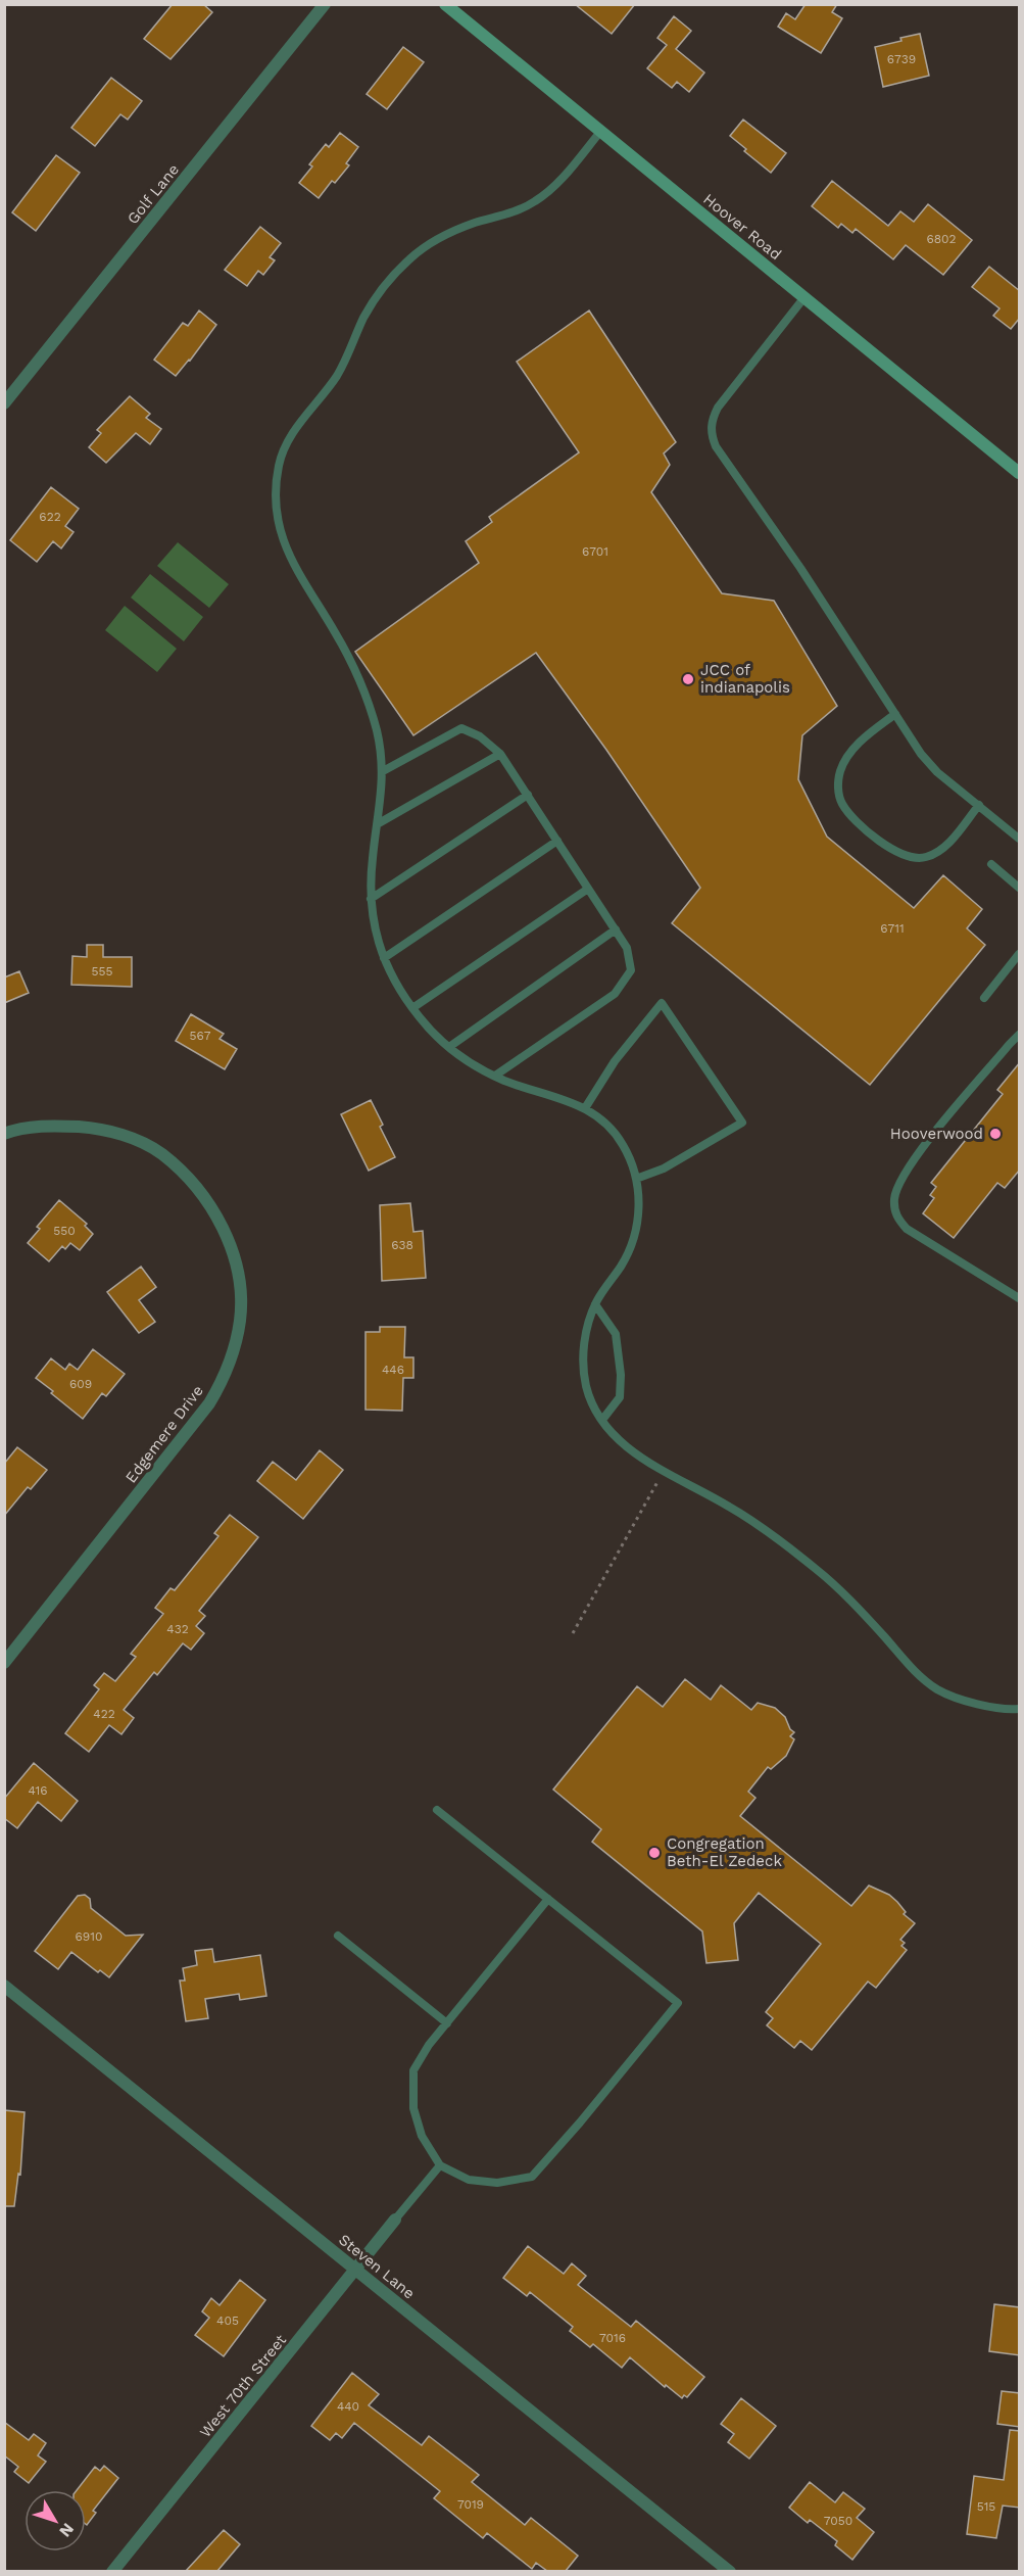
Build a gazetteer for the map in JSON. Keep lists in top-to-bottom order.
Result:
{
  "streets": {
    "street": [
      "Golf Lane",
      "Hoover Road",
      "Edgemere Drive",
      "Steven Lane",
      "West 70th Street"
    ]
  },
  "crossings": [
    ["Steven Lane", "West 70th Street"]
  ],
  "places": ["JCC of indianapolis", "Hooverwood", "Congregation Beth-El Zedeck"],
  "house_numbers": [
    "6739",
    "6802",
    "622",
    "6701",
    "6711",
    "555",
    "567",
    "550",
    "638",
    "446",
    "609",
    "432",
    "422",
    "416",
    "6910",
    "405",
    "7016",
    "440",
    "7019",
    "515",
    "7050"
  ],
  "north": "bottom right"
}
